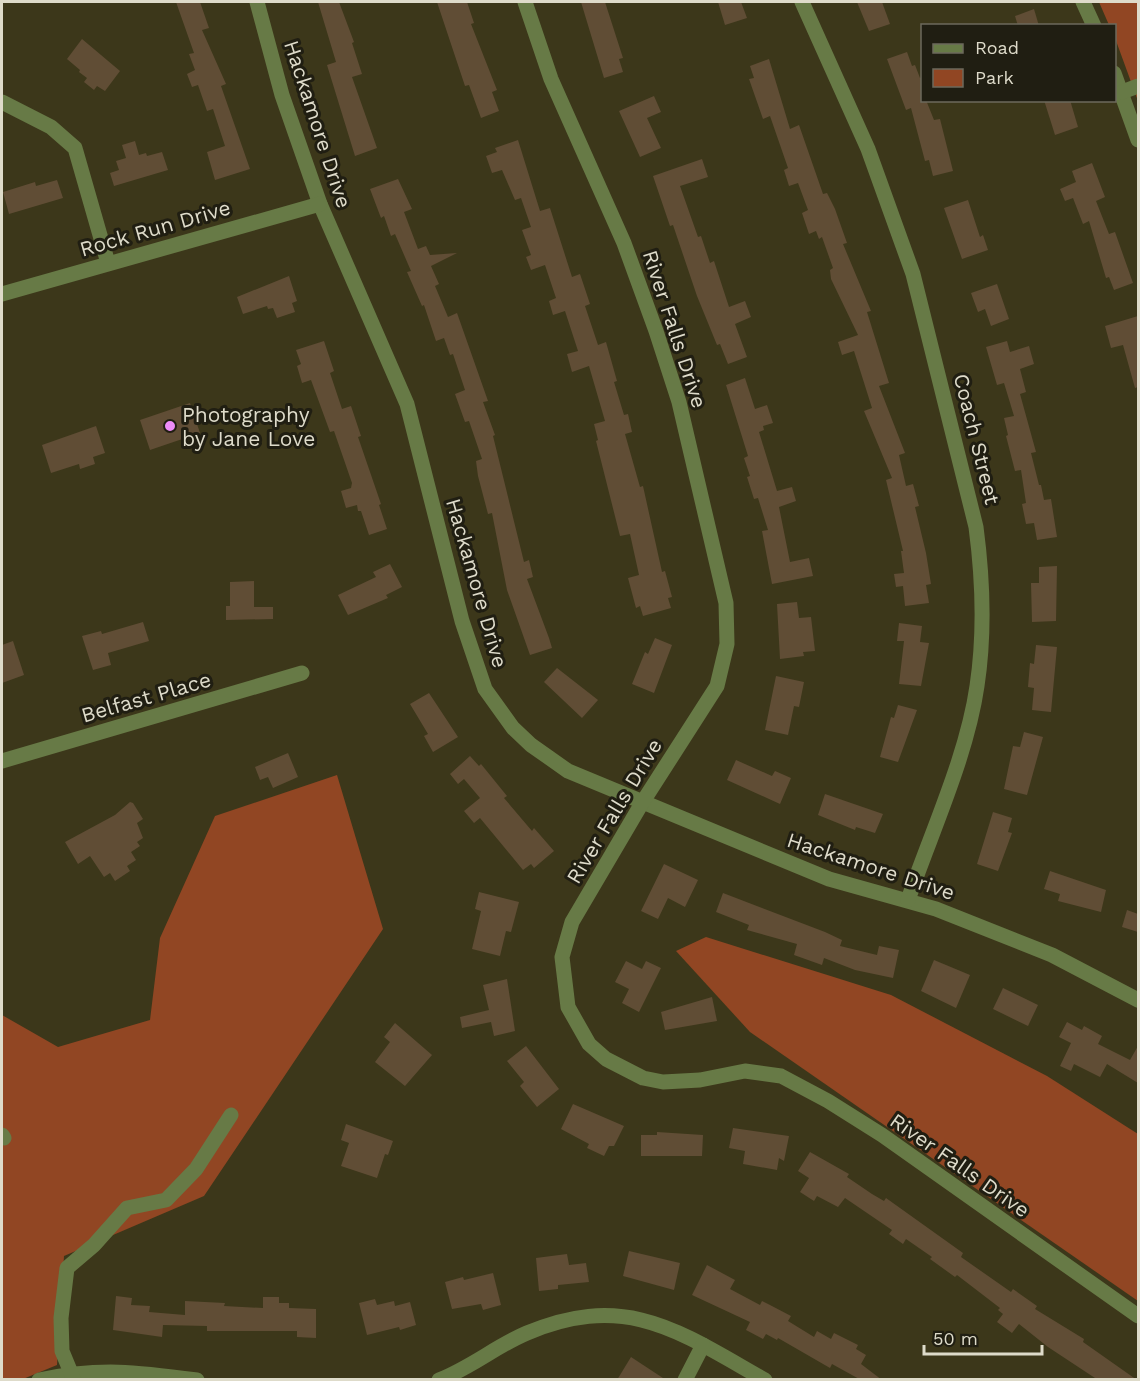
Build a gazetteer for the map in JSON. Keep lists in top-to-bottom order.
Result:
{
  "streets": {
    "street": [
      "Hackamore Drive",
      "Rock Run Drive",
      "River Falls Drive",
      "Coach Street",
      "Belfast Place"
    ]
  },
  "crossings": [
    ["Hackamore Drive", "Rock Run Drive"],
    ["Hackamore Drive", "River Falls Drive"],
    ["Hackamore Drive", "Coach Street"]
  ],
  "places": ["Photography by Jane Love"],
  "legend": ["Road", "Park"],
  "scale_bar": "50 m"
}
